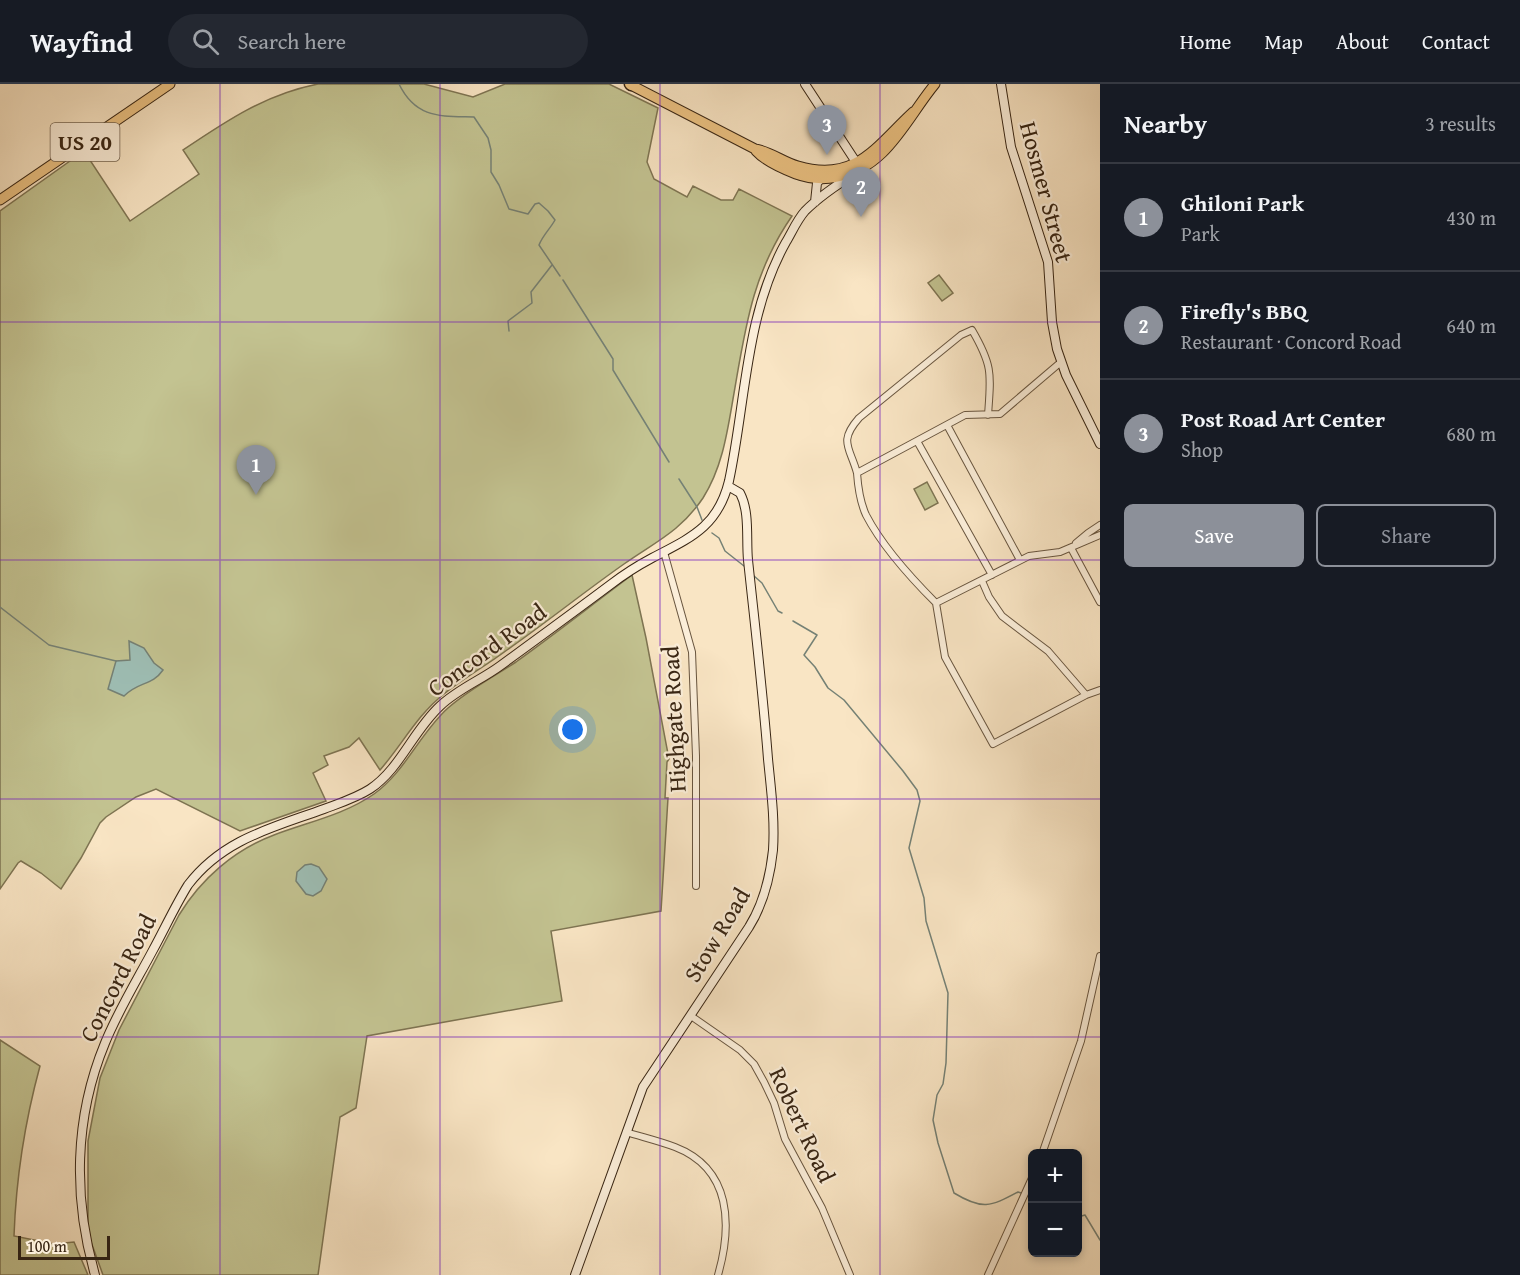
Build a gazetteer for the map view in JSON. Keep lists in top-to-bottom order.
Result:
{
  "streets": {
    "main road": ["US 20"],
    "street": [
      "Hosmer Street",
      "Concord Road",
      "Highgate Road",
      "Stow Road",
      "Robert Road"
    ]
  },
  "crossings": [
    ["Concord Road", "Highgate Road"],
    ["Concord Road", "Stow Road"],
    ["Stow Road", "Robert Road"]
  ],
  "scale_bar": "100 m",
  "page": {
    "header": "Wayfind",
    "search": "Search here",
    "nav": [
      "Home",
      "Map",
      "About",
      "Contact"
    ],
    "heading": ["Nearby", "3 results"],
    "pins": ["3", "2", "1"],
    "list": [
      {
        "mark": "1",
        "name": "Ghiloni Park",
        "note": "Park",
        "value": "430 m"
      },
      {
        "mark": "2",
        "name": "Firefly's BBQ",
        "note": "Restaurant · Concord Road",
        "value": "640 m"
      },
      {
        "mark": "3",
        "name": "Post Road Art Center",
        "note": "Shop",
        "value": "680 m"
      }
    ],
    "buttons": ["Save", "Share"],
    "map_buttons": ["+", "−"],
    "scale": "100 m"
  }
}
